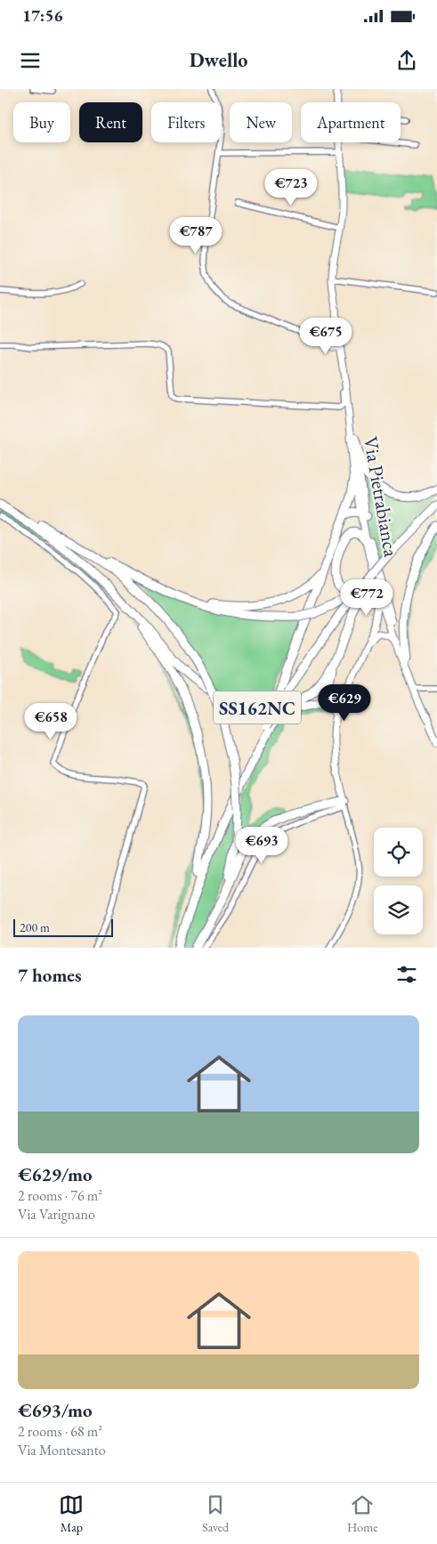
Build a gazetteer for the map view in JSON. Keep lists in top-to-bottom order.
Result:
{
  "streets": {
    "highway": ["SS162NC"],
    "main road": ["Via Pietrabianca"]
  },
  "scale_bar": "200 m",
  "page": {
    "status": "17:56",
    "header": "Dwello",
    "chip": [
      "Buy",
      "Rent",
      "Filters",
      "New",
      "Apartment"
    ],
    "price": [
      "€723",
      "€787",
      "€675",
      "€772",
      "€629",
      "€658",
      "€693"
    ],
    "scale": "200 m",
    "heading": "7 homes",
    "list": [
      {
        "name": "€629/mo",
        "note": "2 rooms · 76 m² · Via Varignano"
      },
      {
        "name": "€693/mo",
        "note": "2 rooms · 68 m² · Via Montesanto"
      }
    ],
    "tabs": ["Map", "Saved", "Home"]
  }
}
